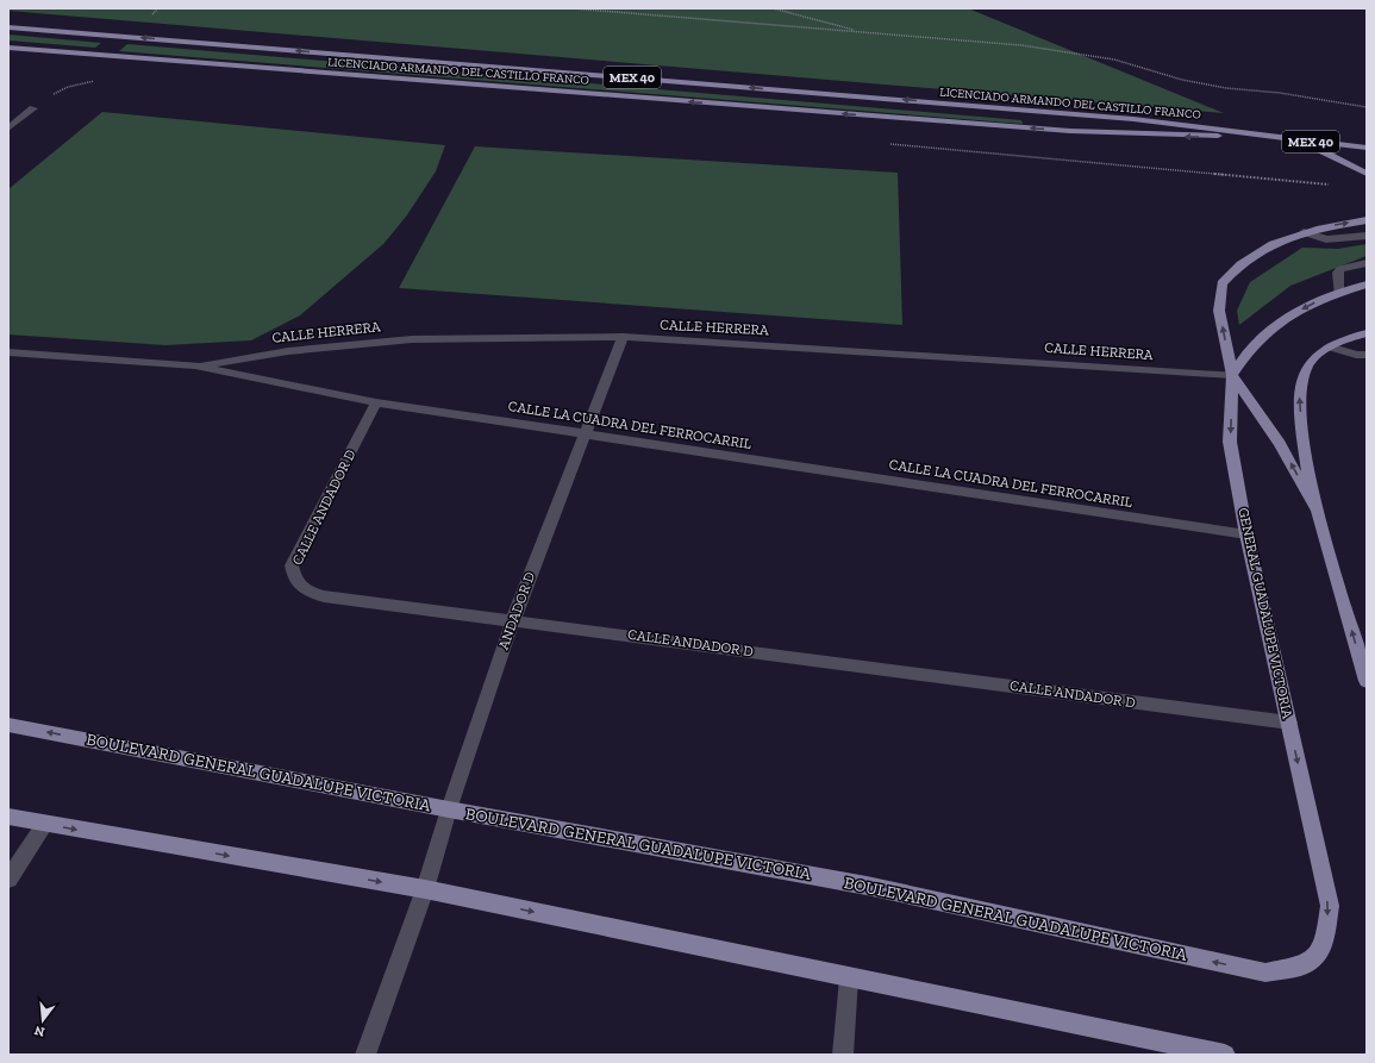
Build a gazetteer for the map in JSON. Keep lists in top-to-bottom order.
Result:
{
  "streets": {
    "main road": [
      "LICENCIADO ARMANDO DEL CASTILLO FRANCO",
      "MEX 40",
      "GENERAL GUADALUPE VICTORIA",
      "BOULEVARD GENERAL GUADALUPE VICTORIA"
    ],
    "street": [
      "CALLE HERRERA",
      "CALLE LA CUADRA DEL FERROCARRIL",
      "CALLE ANDADOR D",
      "ANDADOR D"
    ]
  },
  "crossings": [
    ["LICENCIADO ARMANDO DEL CASTILLO FRANCO", "MEX 40"],
    ["CALLE HERRERA", "CALLE LA CUADRA DEL FERROCARRIL"],
    ["CALLE HERRERA", "ANDADOR D"],
    ["CALLE HERRERA", "GENERAL GUADALUPE VICTORIA"],
    ["CALLE LA CUADRA DEL FERROCARRIL", "CALLE ANDADOR D"],
    ["CALLE LA CUADRA DEL FERROCARRIL", "ANDADOR D"],
    ["CALLE LA CUADRA DEL FERROCARRIL", "GENERAL GUADALUPE VICTORIA"],
    ["CALLE ANDADOR D", "ANDADOR D"],
    ["CALLE ANDADOR D", "GENERAL GUADALUPE VICTORIA"],
    ["ANDADOR D", "BOULEVARD GENERAL GUADALUPE VICTORIA"],
    ["GENERAL GUADALUPE VICTORIA", "BOULEVARD GENERAL GUADALUPE VICTORIA"]
  ],
  "one_way": ["LICENCIADO ARMANDO DEL CASTILLO FRANCO"],
  "north": "bottom"
}
